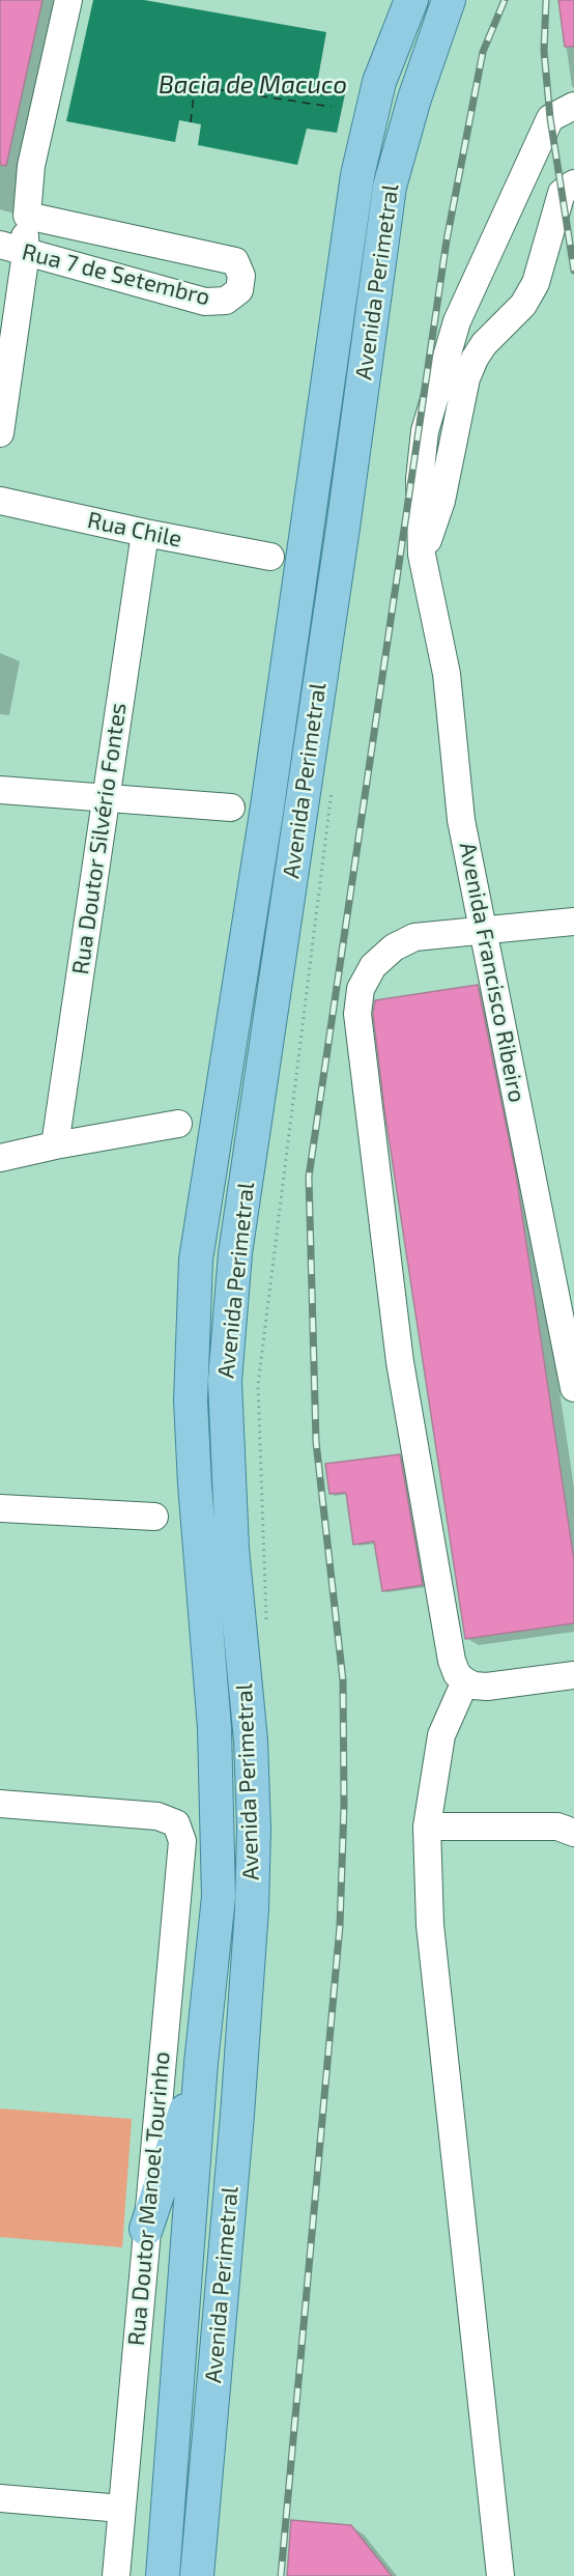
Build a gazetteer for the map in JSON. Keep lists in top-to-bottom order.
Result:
{
  "streets": {
    "main road": ["Avenida Perimetral"],
    "street": [
      "Rua 7 de Setembro",
      "Rua Chile",
      "Rua Doutor Silvério Fontes",
      "Avenida Francisco Ribeiro",
      "Rua Doutor Manoel Tourinho"
    ]
  },
  "crossings": [
    ["Rua Chile", "Rua Doutor Silvério Fontes"]
  ],
  "water": ["Bacia de Macuco"]
}
